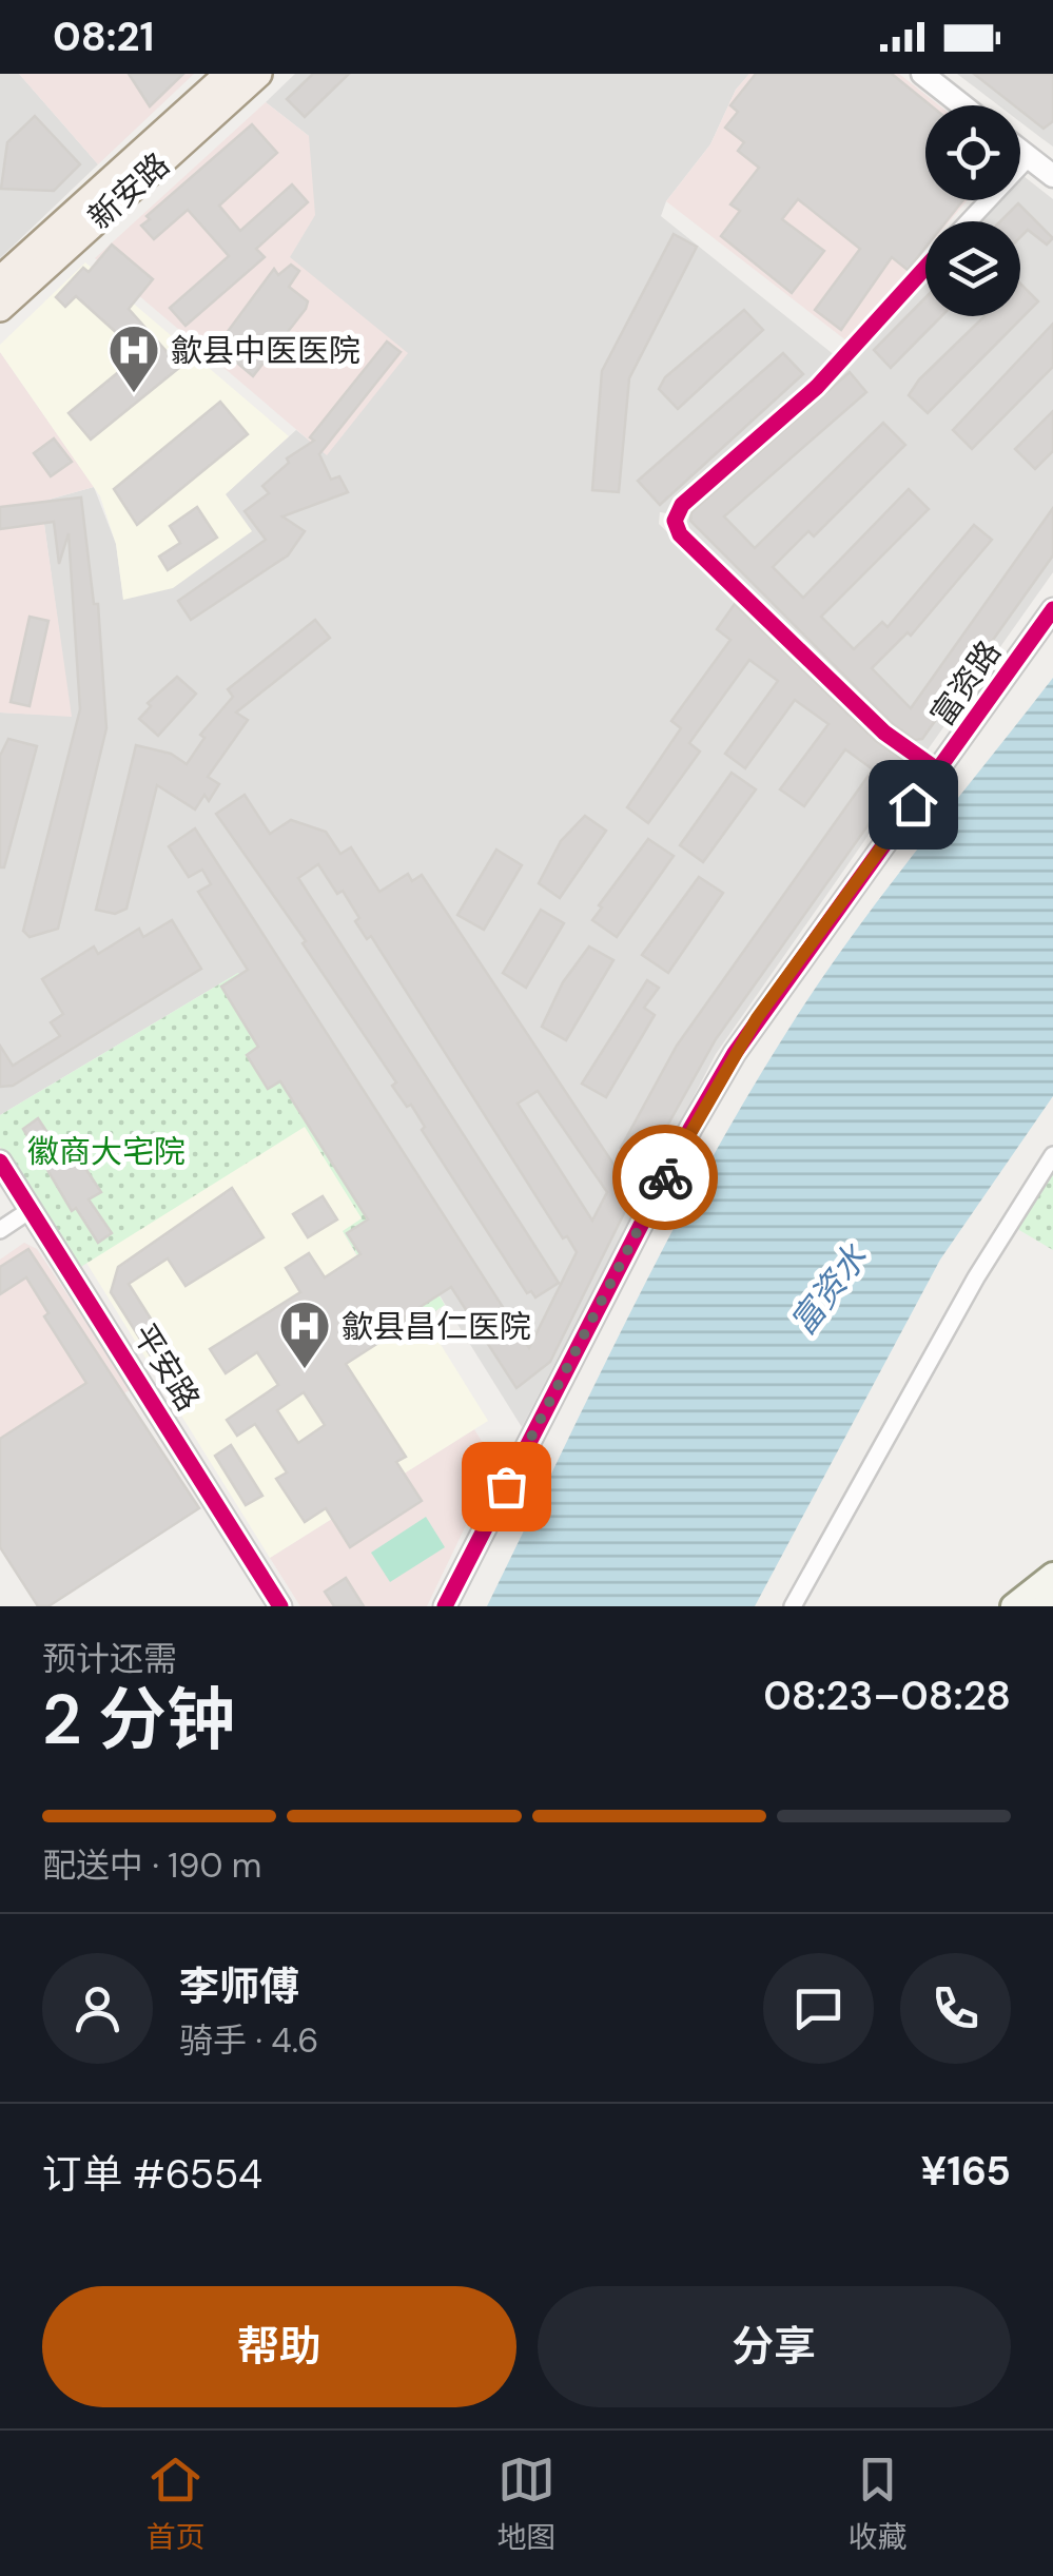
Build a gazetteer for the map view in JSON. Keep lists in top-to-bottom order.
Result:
{
  "streets": {
    "main road": ["新安路"],
    "street": ["富资路", "平安路"]
  },
  "water": ["富资水"],
  "parks": ["徽商大宅院"],
  "places": {
    "hospital": ["歙县中医医院", "歙县昌仁医院"]
  },
  "page": {
    "status": "08:21",
    "heading": ["2 分钟", "预计还需", "08:23–08:28"],
    "panel": [
      "李师傅",
      "骑手 · 4.6",
      "订单 #6554",
      "¥165"
    ],
    "bar": "配送中 · 190 m",
    "buttons": ["帮助", "分享"],
    "tabs": ["首页", "地图", "收藏"]
  }
}
